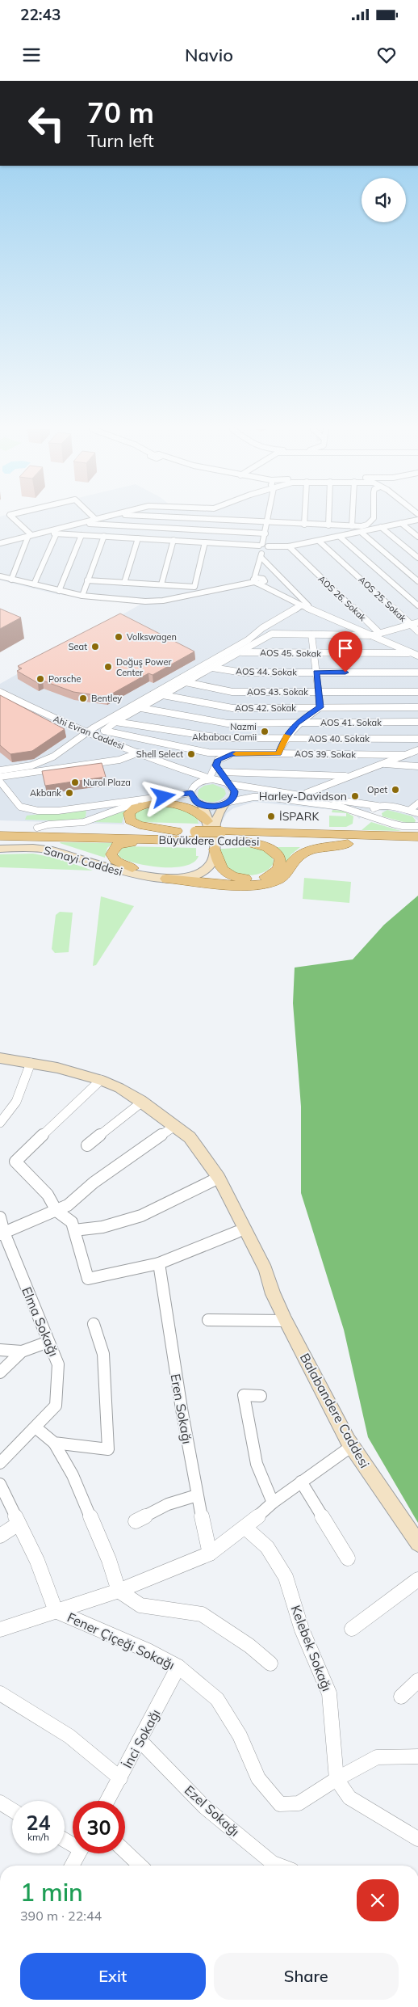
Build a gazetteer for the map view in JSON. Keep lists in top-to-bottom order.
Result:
{
  "streets": {
    "main road": ["Büyükdere Caddesi"],
    "street": [
      "AOS 26. Sokak",
      "AOS 25. Sokak",
      "AOS 45. Sokak",
      "AOS 44. Sokak",
      "AOS 43. Sokak",
      "AOS 42. Sokak",
      "AOS 41. Sokak",
      "Ahi Evran Caddesi",
      "AOS 40. Sokak",
      "AOS 39. Sokak",
      "Sanayi Caddesi",
      "Elma Sokağı",
      "Eren Sokağı",
      "Balabandere Caddesi",
      "Fener Çiçeği Sokağı",
      "Kelebek Sokağı",
      "İnci Sokağı",
      "Ezel Sokağı"
    ]
  },
  "crossings": [
    ["AOS 40. Sokak", "AOS 39. Sokak"],
    ["Büyükdere Caddesi", "Sanayi Caddesi"],
    ["Fener Çiçeği Sokağı", "Kelebek Sokağı"],
    ["Fener Çiçeği Sokağı", "İnci Sokağı"],
    ["İnci Sokağı", "Ezel Sokağı"]
  ],
  "places": [
    "Volkswagen",
    "Seat",
    "Doğuş Power Center",
    "Porsche",
    "Bentley",
    "Nazmi Akbabacı Camii",
    "Shell Select",
    "Nurol Plaza",
    "Opet",
    "Akbank",
    "Harley-Davidson",
    "İSPARK"
  ],
  "page": {
    "status": "22:43",
    "header": "Navio",
    "turn": ["70 m", "Turn left"],
    "speed": "24 km/h",
    "limit": "30",
    "heading": ["1 min", "390 m · 22:44"],
    "buttons": ["Exit", "Share"]
  }
}
